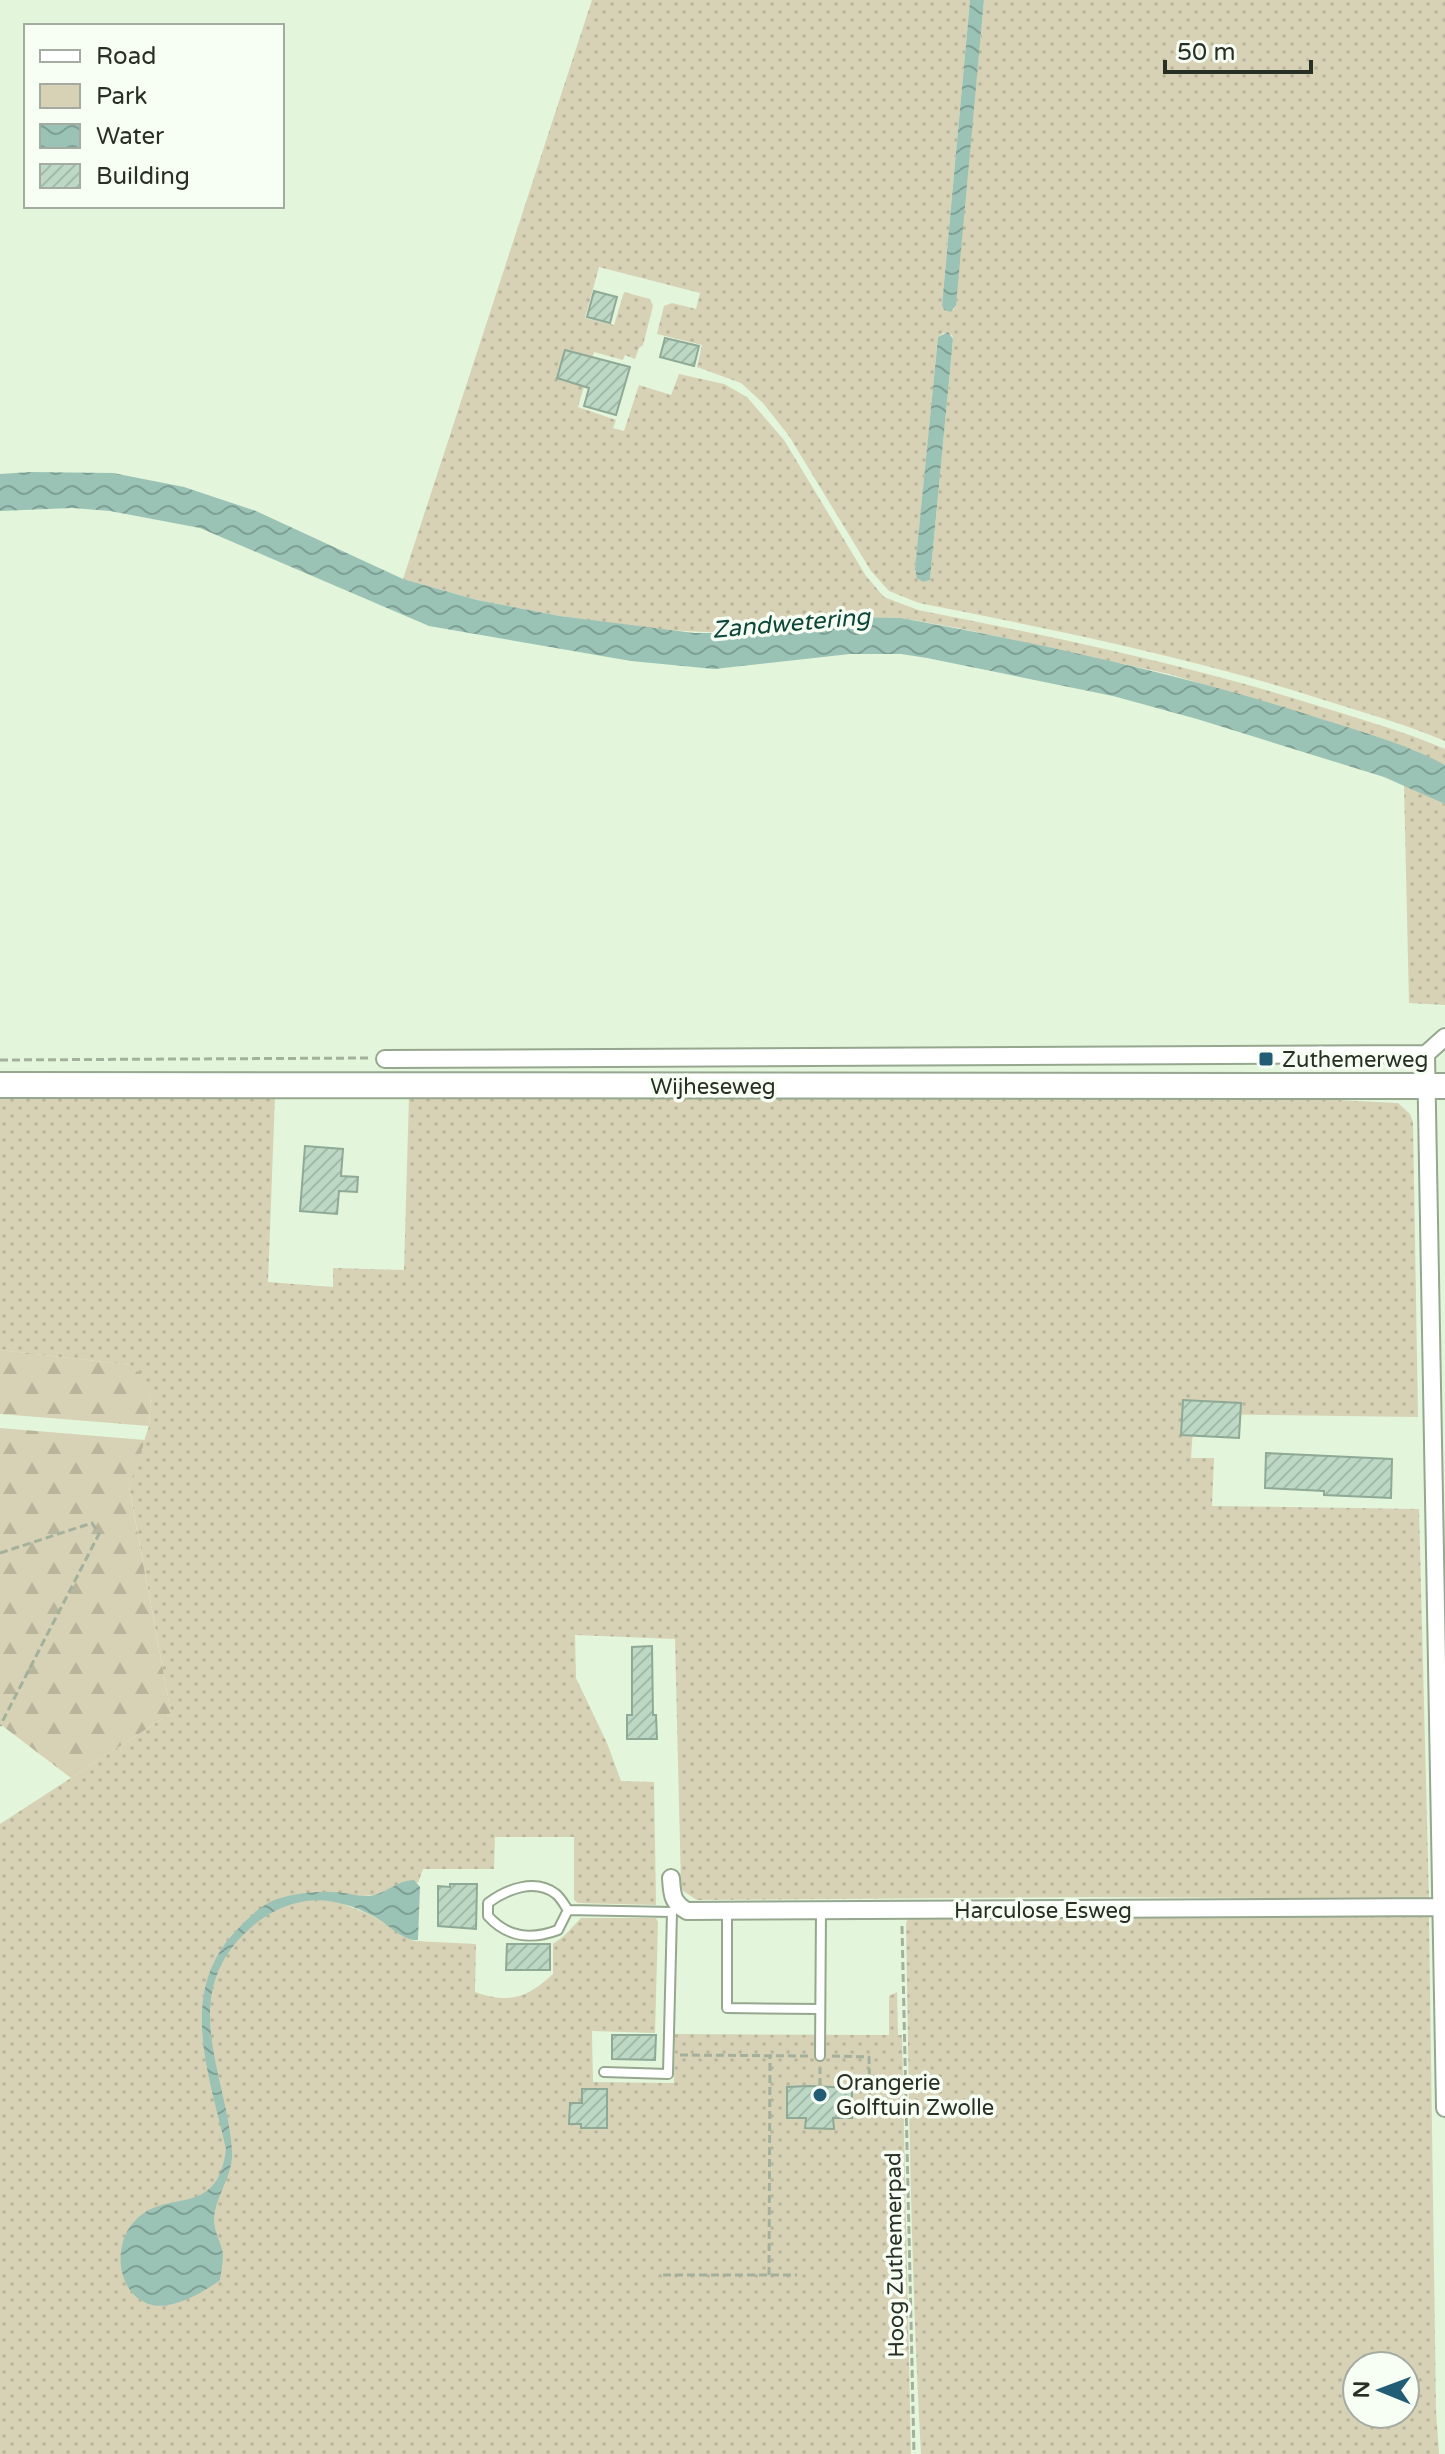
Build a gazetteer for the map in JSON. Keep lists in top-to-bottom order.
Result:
{
  "streets": {
    "main road": ["Wijheseweg"],
    "street": ["Harculose Esweg"],
    "path": ["Hoog Zuthemerpad"]
  },
  "crossings": [
    ["Harculose Esweg", "Hoog Zuthemerpad"]
  ],
  "water": ["Zandwetering"],
  "places": {
    "transit": ["Zuthemerweg"],
    "other": ["Orangerie Golftuin Zwolle"]
  },
  "legend": [
    "Road",
    "Park",
    "Water",
    "Building"
  ],
  "scale_bar": "50 m",
  "north": "left"
}
